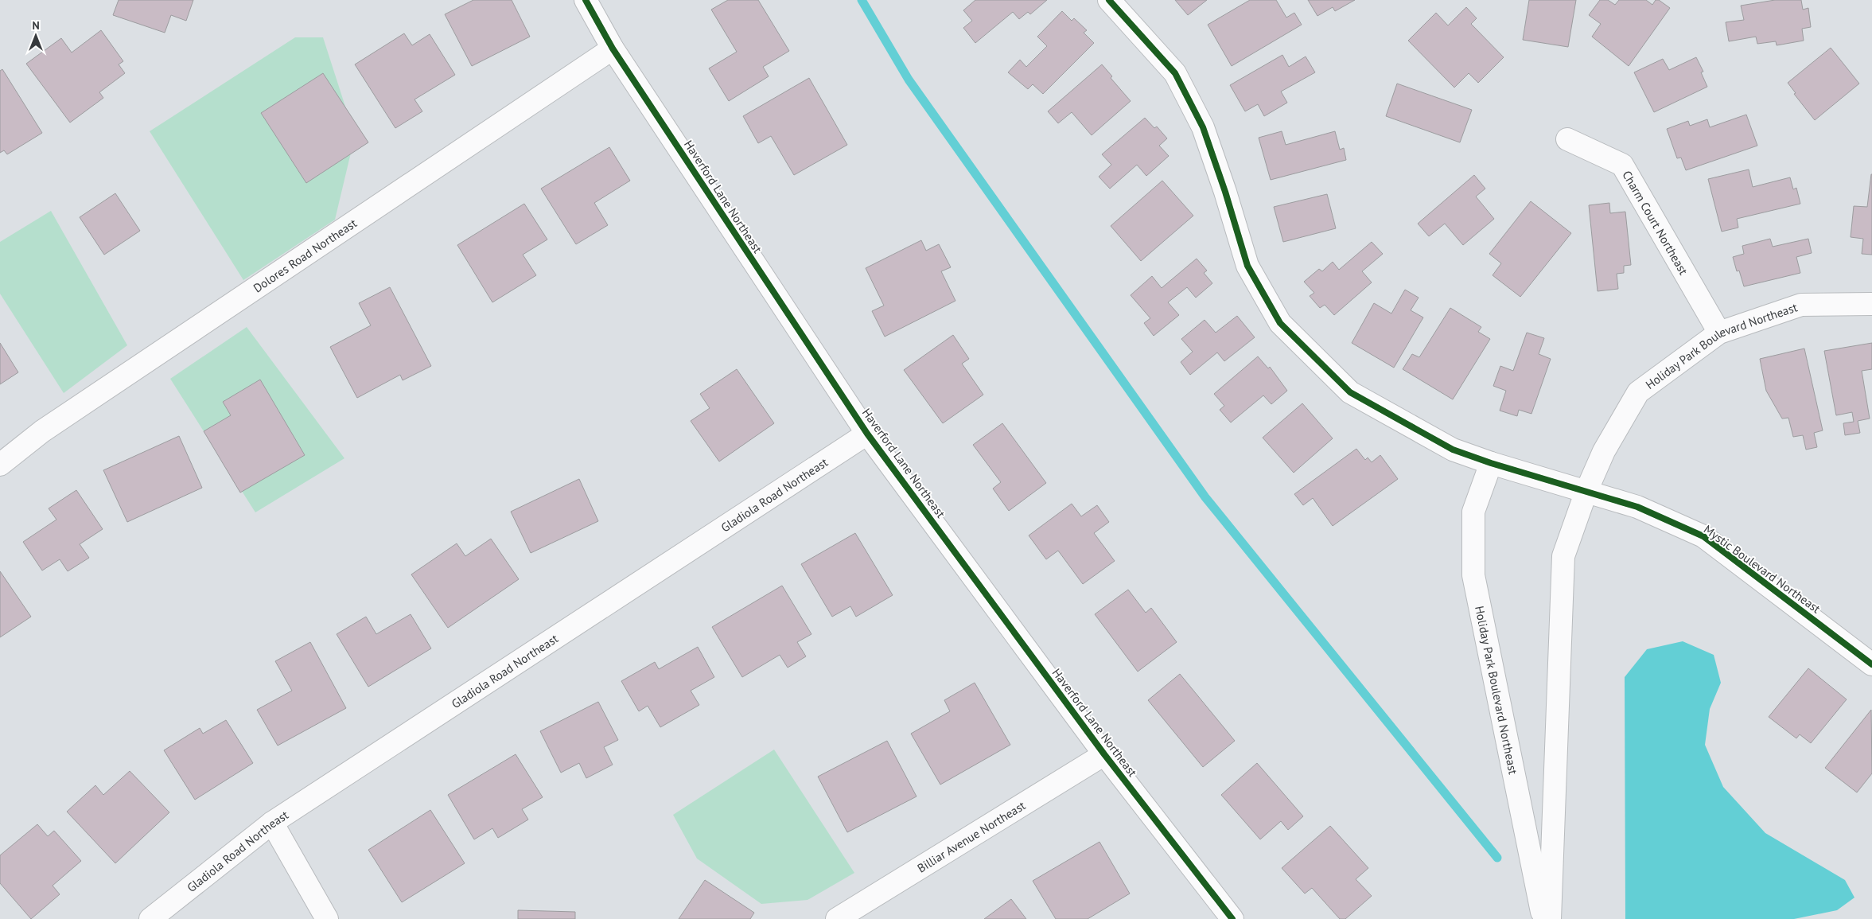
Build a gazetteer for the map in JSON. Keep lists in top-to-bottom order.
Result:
{
  "streets": {
    "street": [
      "Haverford Lane Northeast",
      "Charm Court Northeast",
      "Dolores Road Northeast",
      "Holiday Park Boulevard Northeast",
      "Gladiola Road Northeast",
      "Mystic Boulevard Northeast",
      "Billiar Avenue Northeast"
    ]
  },
  "crossings": [
    ["Haverford Lane Northeast", "Dolores Road Northeast"],
    ["Haverford Lane Northeast", "Gladiola Road Northeast"],
    ["Haverford Lane Northeast", "Billiar Avenue Northeast"],
    ["Charm Court Northeast", "Holiday Park Boulevard Northeast"],
    ["Holiday Park Boulevard Northeast", "Mystic Boulevard Northeast"]
  ],
  "north": "top"
}
